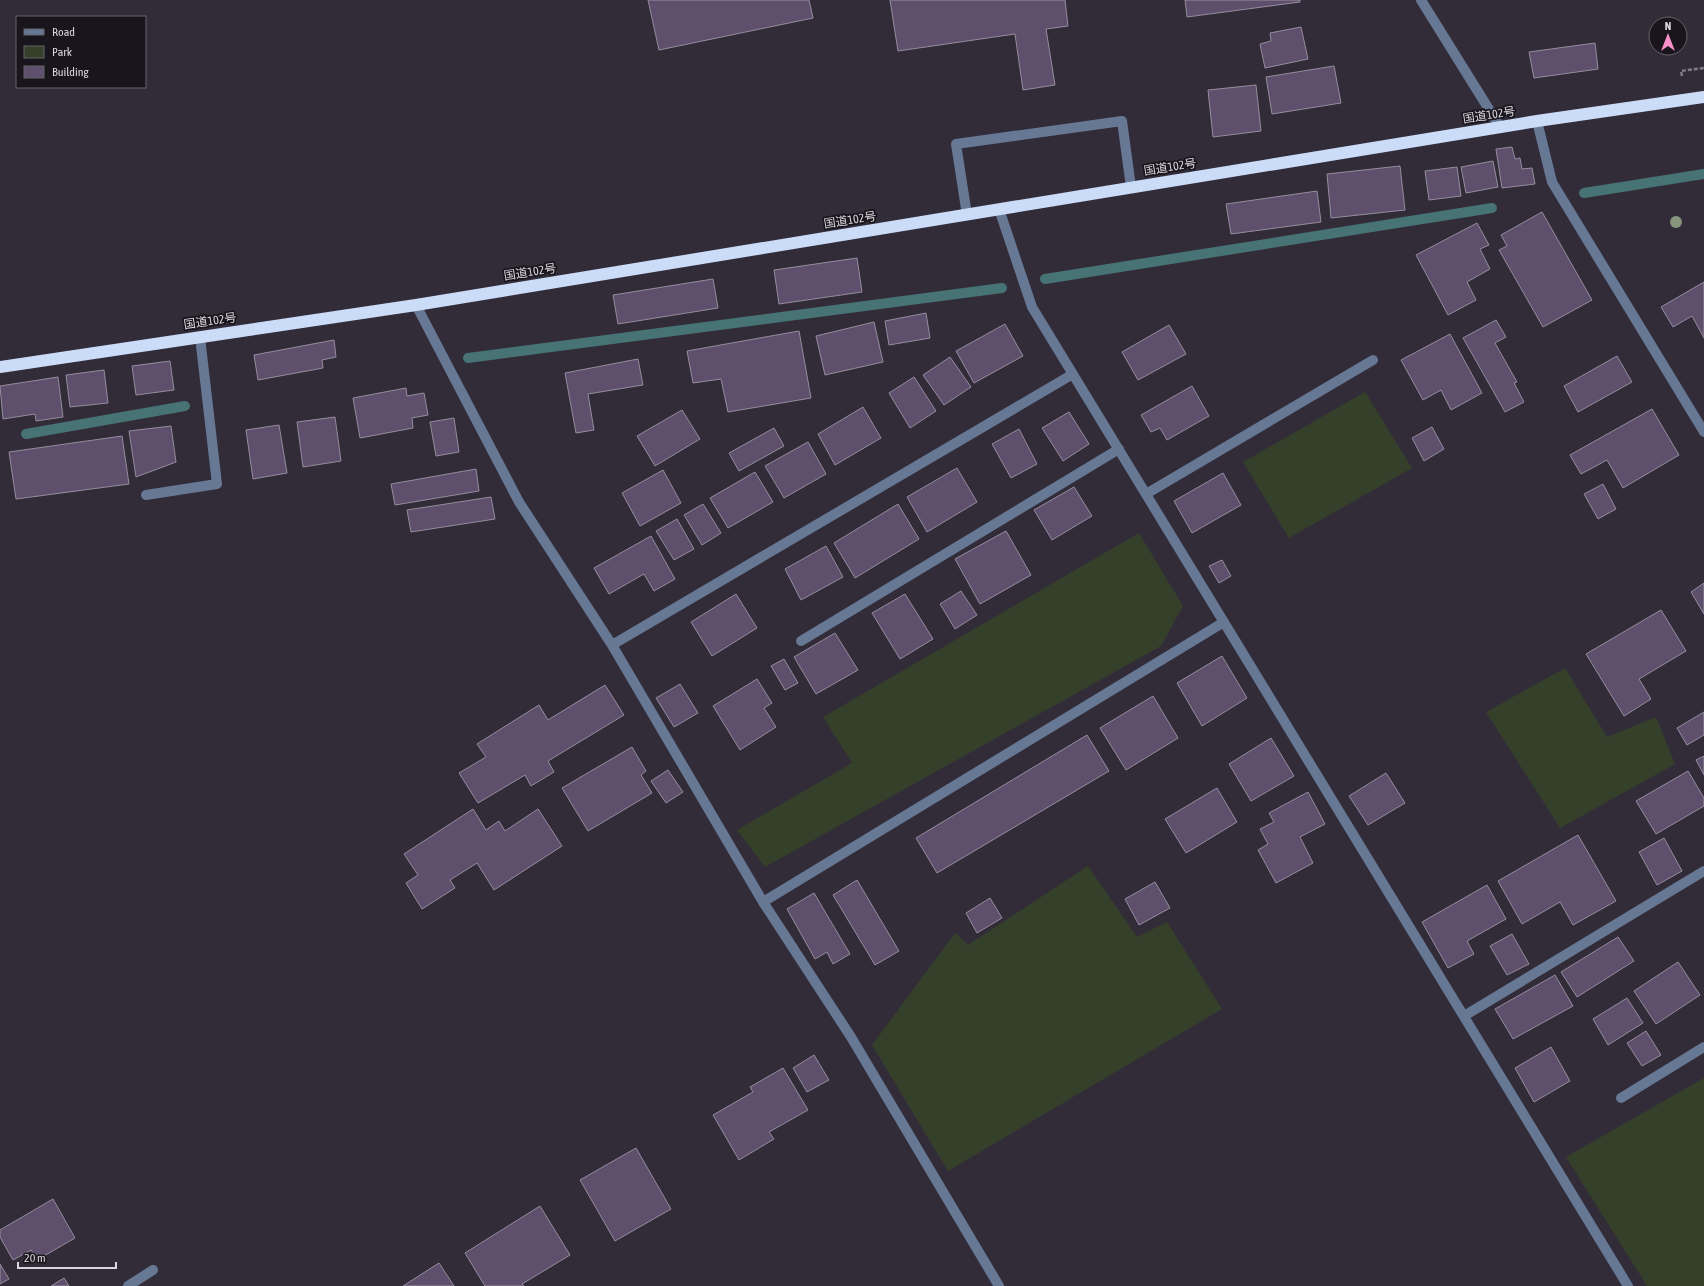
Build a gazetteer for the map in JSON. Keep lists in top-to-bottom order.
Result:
{
  "streets": {
    "highway": ["国道102号"]
  },
  "legend": ["Road", "Park", "Building"],
  "scale_bar": "20 m",
  "north": "top"
}
